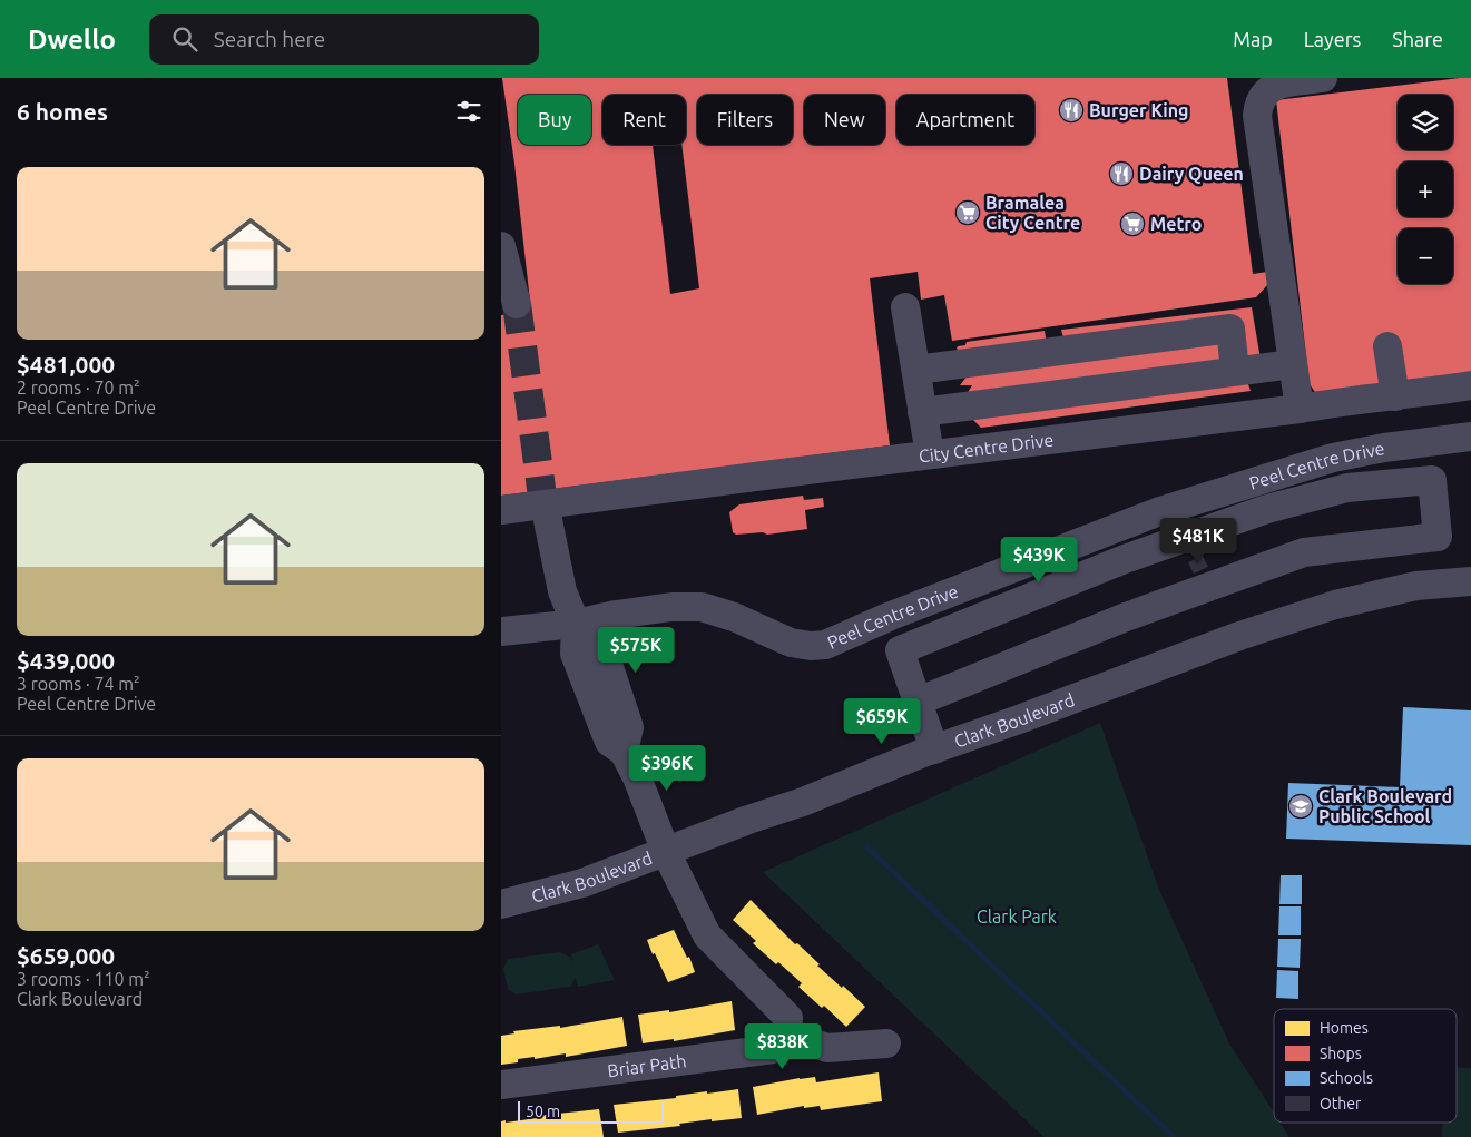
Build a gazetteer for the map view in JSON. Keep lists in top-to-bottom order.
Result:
{
  "streets": {
    "street": [
      "City Centre Drive",
      "Peel Centre Drive",
      "Clark Boulevard",
      "Briar Path"
    ]
  },
  "parks": ["Clark Park"],
  "places": {
    "restaurant": ["Burger King", "Dairy Queen"],
    "supermarket": ["Bramalea City Centre", "Metro"],
    "school or university": ["Clark Boulevard Public School"]
  },
  "legend": [
    "Homes",
    "Shops",
    "Schools",
    "Other"
  ],
  "scale_bar": "50 m",
  "page": {
    "header": "Dwello",
    "search": "Search here",
    "nav": ["Map", "Layers", "Share"],
    "heading": "6 homes",
    "map_buttons": ["+", "−"],
    "chip": [
      "Buy",
      "Rent",
      "Filters",
      "New",
      "Apartment"
    ],
    "list": [
      {
        "name": "$481,000",
        "note": "2 rooms · 70 m² · Peel Centre Drive"
      },
      {
        "name": "$439,000",
        "note": "3 rooms · 74 m² · Peel Centre Drive"
      },
      {
        "name": "$659,000",
        "note": "3 rooms · 110 m² · Clark Boulevard"
      }
    ],
    "price": [
      "$481K",
      "$439K",
      "$575K",
      "$659K",
      "$396K",
      "$838K"
    ],
    "scale": "50 m"
  }
}
